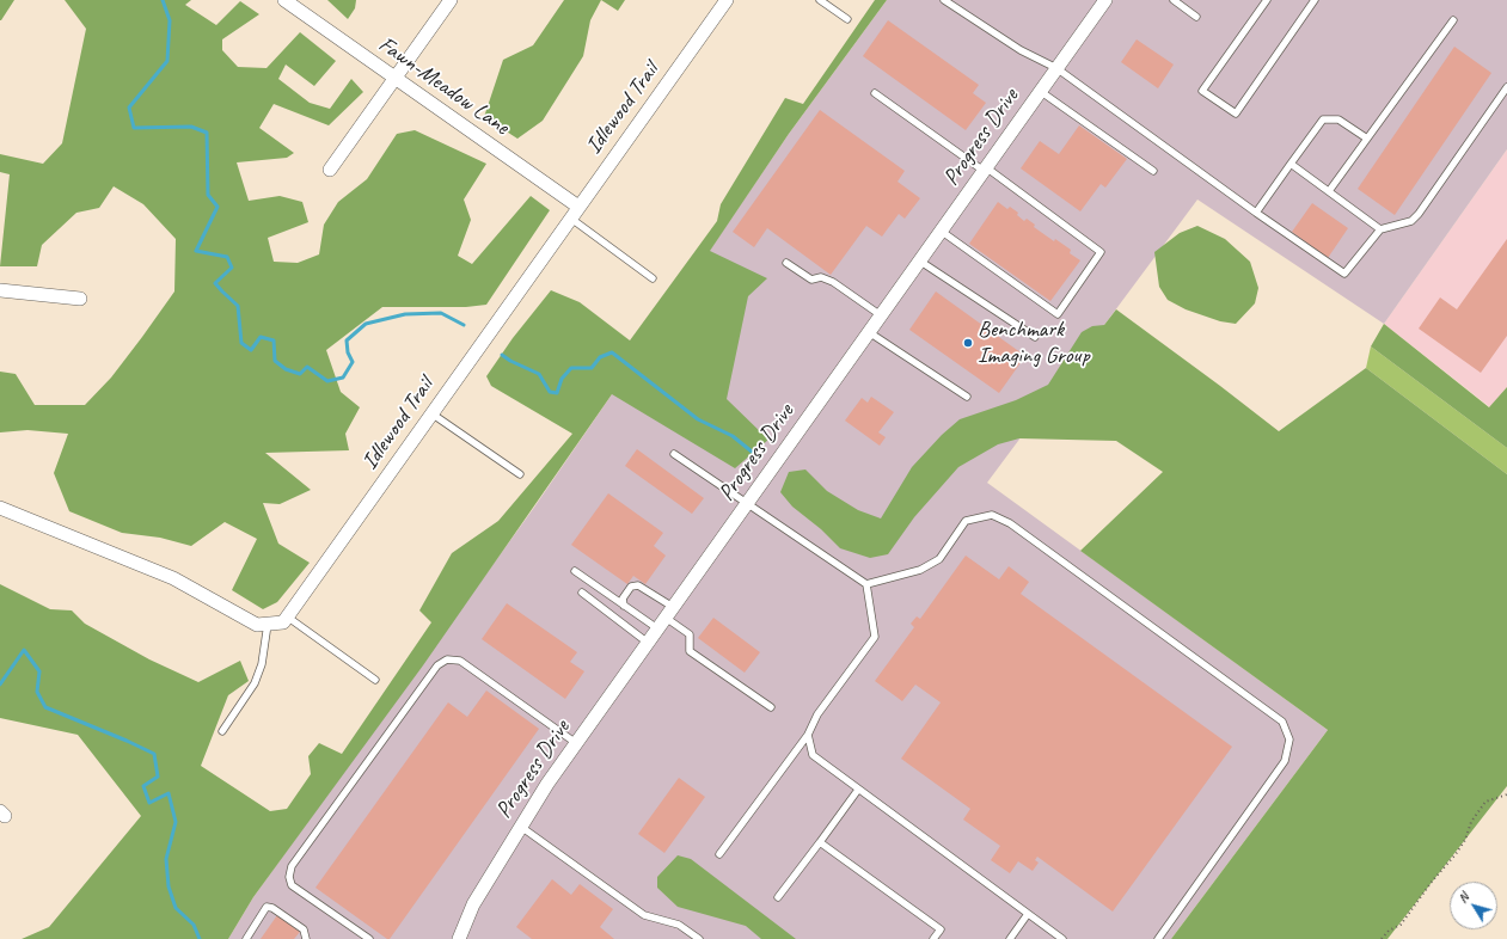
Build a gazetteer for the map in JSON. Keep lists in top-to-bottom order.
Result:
{
  "streets": {
    "street": ["Fawn-Meadow Lane", "Idlewood Trail", "Progress Drive"]
  },
  "crossings": [
    ["Fawn-Meadow Lane", "Idlewood Trail"]
  ],
  "places": ["Benchmark Imaging Group"],
  "north": "top left"
}
